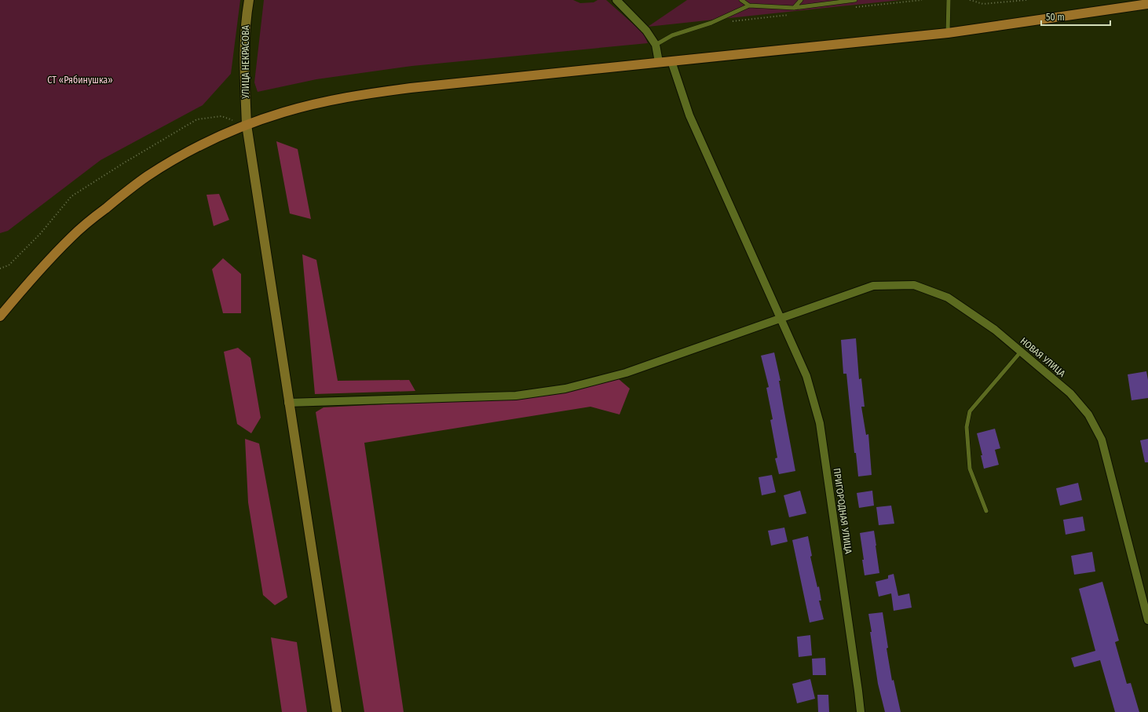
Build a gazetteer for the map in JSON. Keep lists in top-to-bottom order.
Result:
{
  "streets": {
    "street": ["УЛИЦА НЕКРАСОВА", "НОВАЯ УЛИЦА", "ПРИГОРОДНАЯ УЛИЦА"]
  },
  "crossings": [
    ["УЛИЦА НЕКРАСОВА", "НОВАЯ УЛИЦА"],
    ["НОВАЯ УЛИЦА", "ПРИГОРОДНАЯ УЛИЦА"]
  ],
  "parks": ["СТ «Рябинушка»"],
  "scale_bar": "50 m"
}
